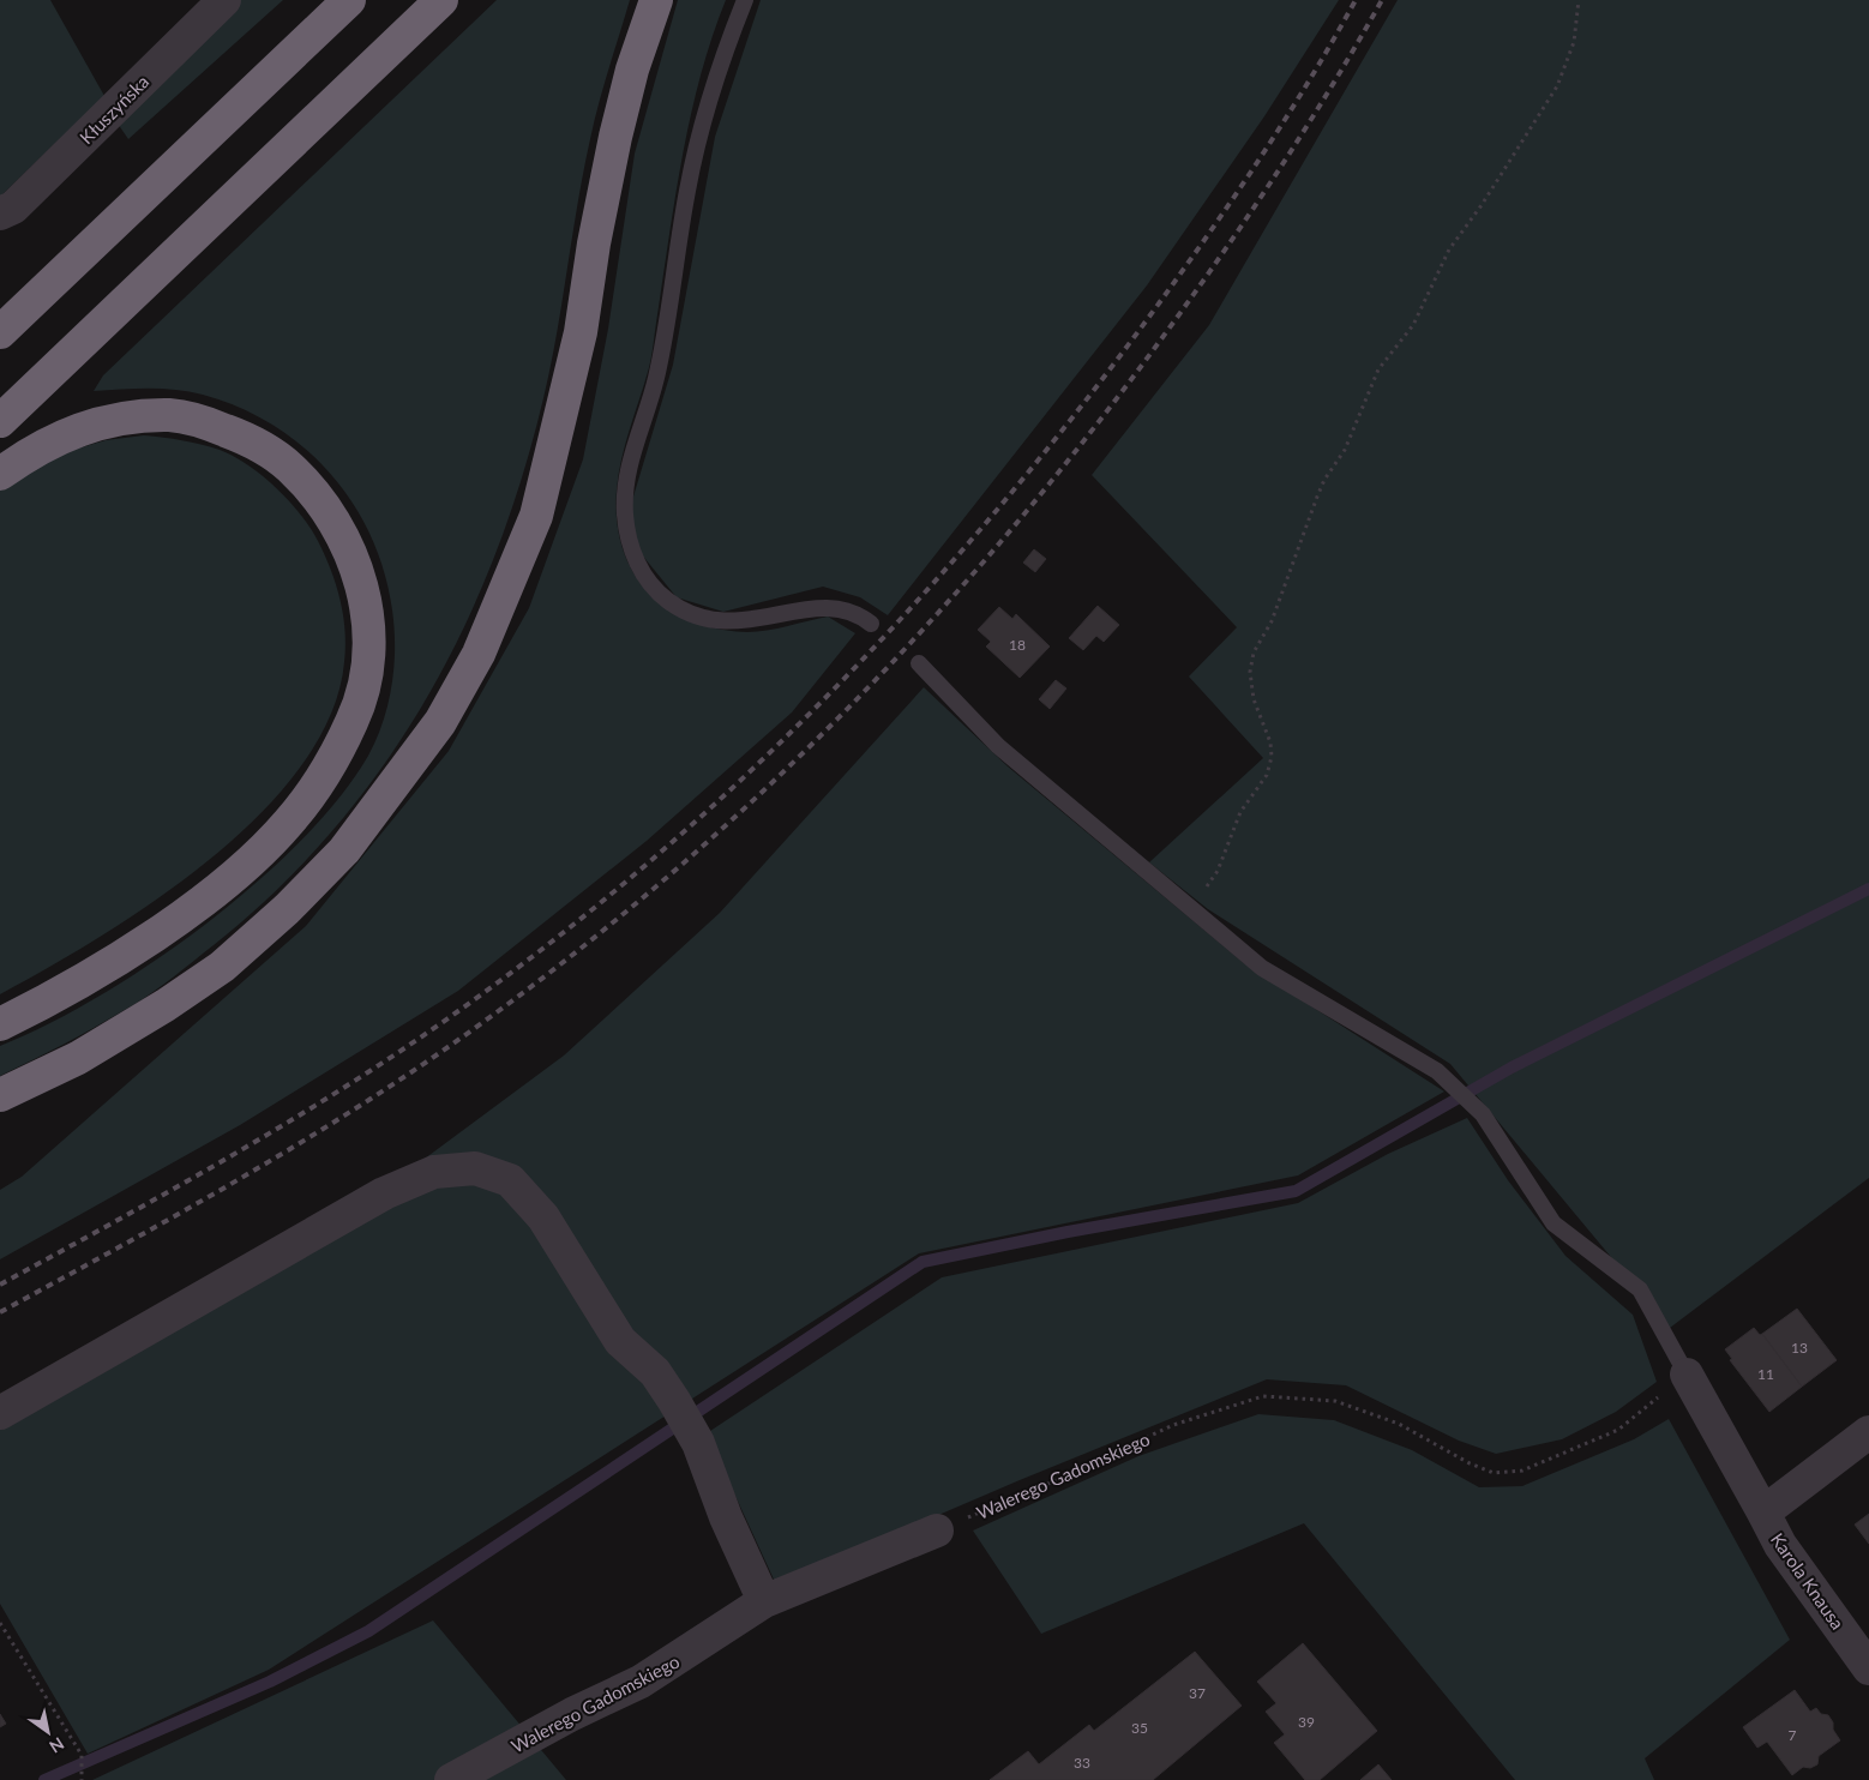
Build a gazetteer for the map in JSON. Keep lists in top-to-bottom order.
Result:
{
  "streets": {
    "street": ["Kłuszyńska", "Walerego Gadomskiego", "Karola Knausa"]
  },
  "house_numbers": [
    "18",
    "13",
    "11",
    "37",
    "39",
    "35",
    "7",
    "33"
  ],
  "north": "bottom right"
}
